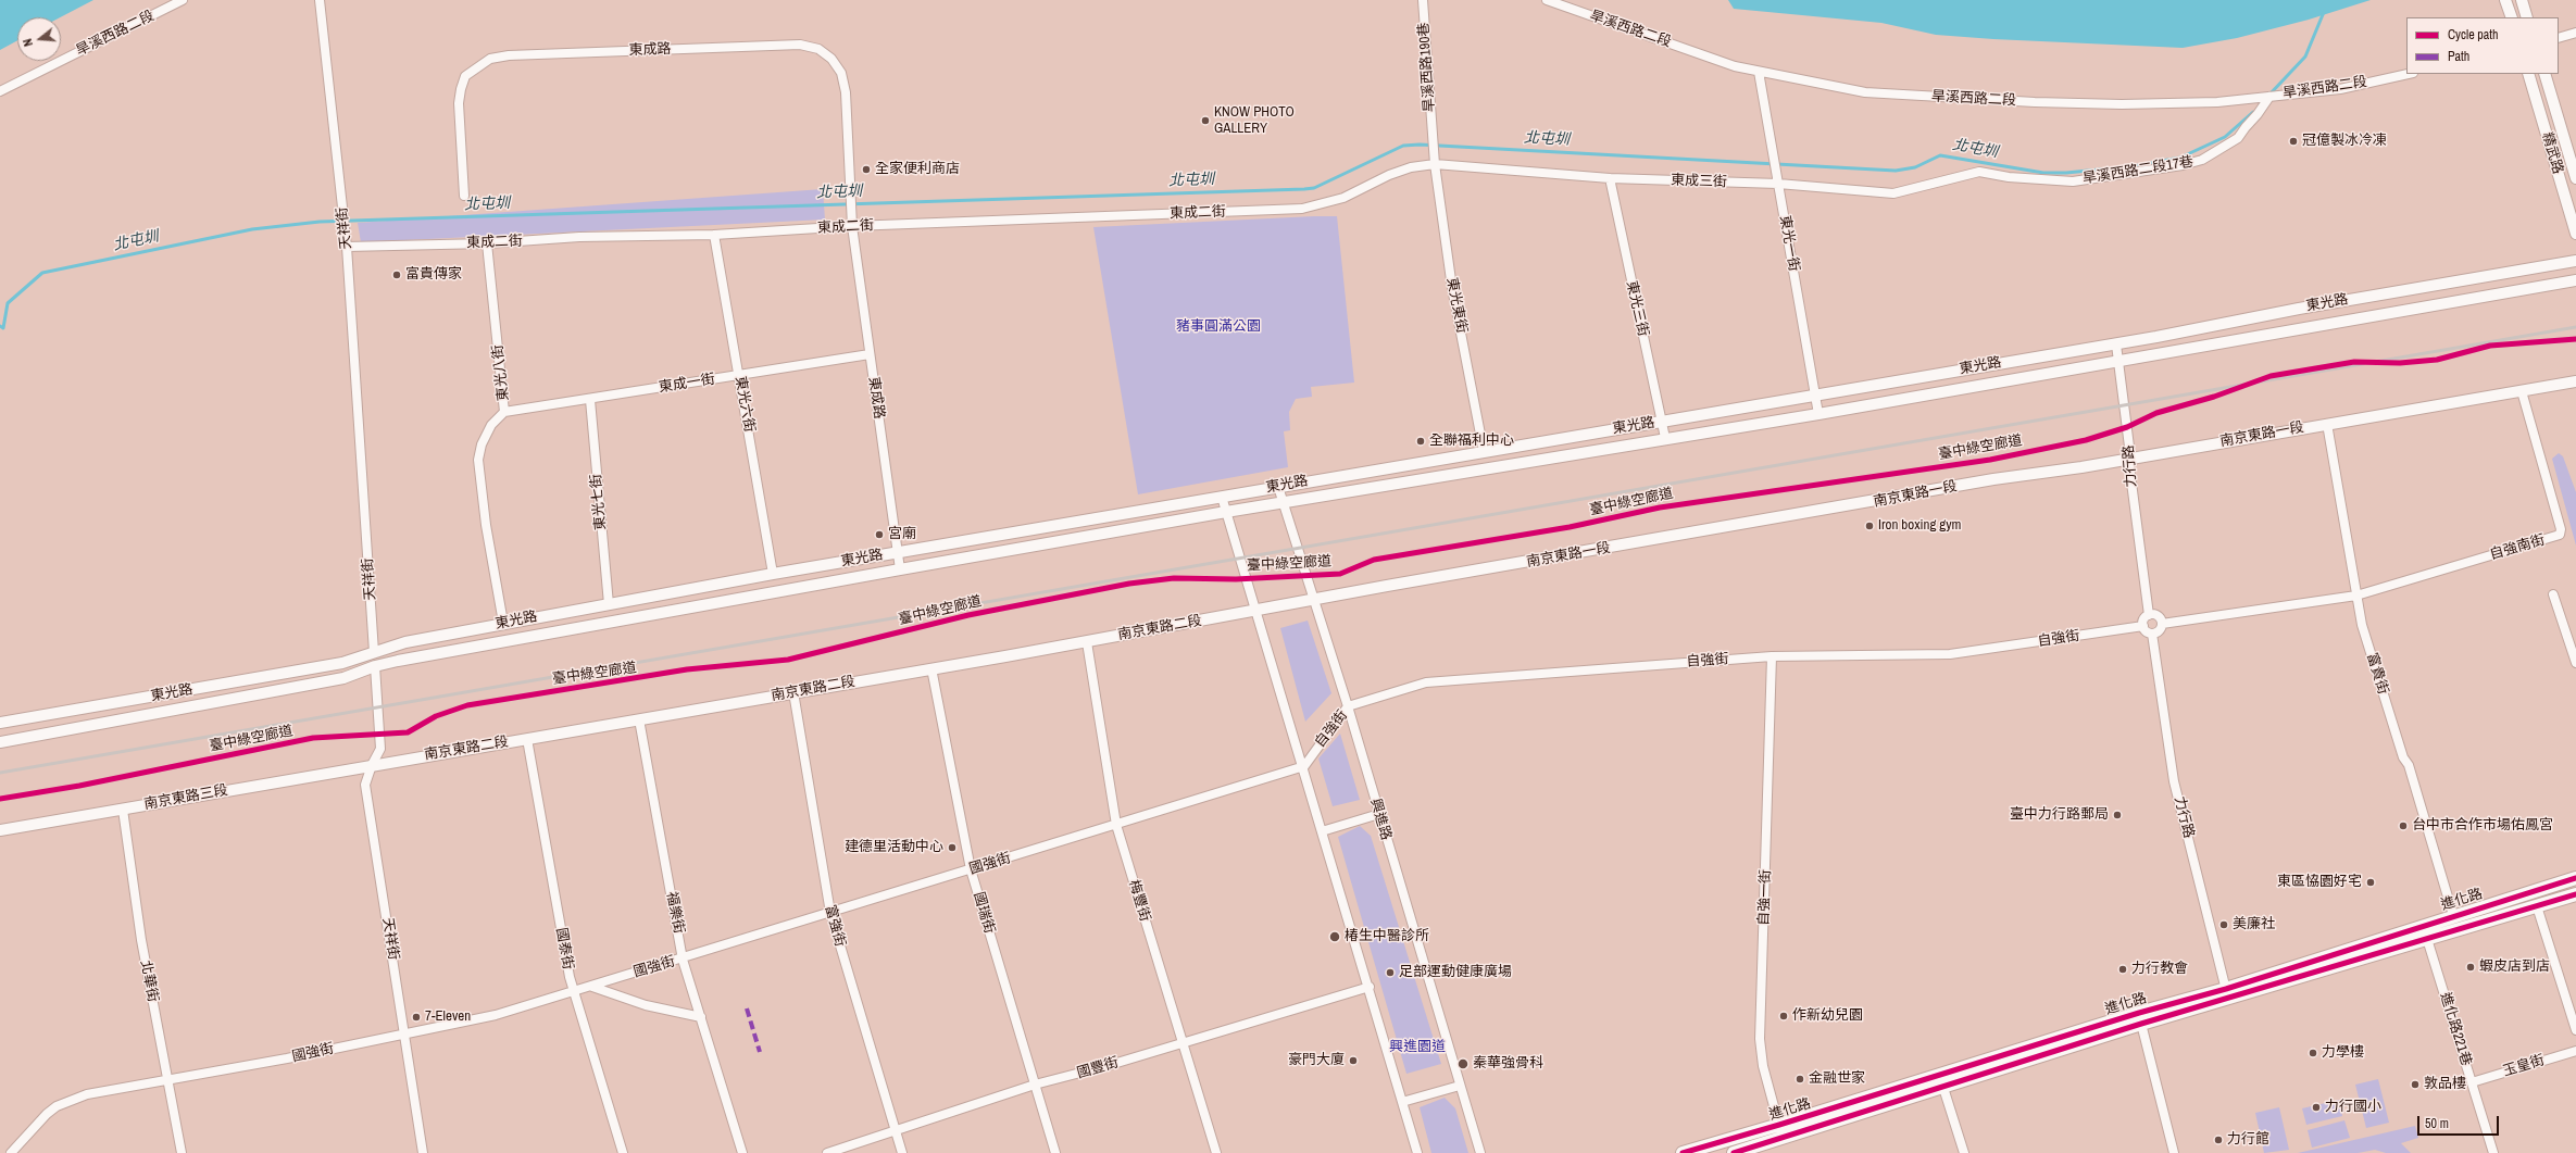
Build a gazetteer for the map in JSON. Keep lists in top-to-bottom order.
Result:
{
  "streets": {
    "main road": ["進化路"],
    "street": [
      "旱溪西路二段",
      "東成路",
      "旱溪西路190巷",
      "精武路",
      "旱溪西路二段17巷",
      "東成三街",
      "東成二街",
      "天祥街",
      "東光一街",
      "東光路",
      "東光東街",
      "東光三街",
      "東光八街",
      "東成一街",
      "東光六街",
      "南京東路一段",
      "力行路",
      "東光七街",
      "自強南街",
      "南京東路二段",
      "自強街",
      "富貴街",
      "南京東路三段",
      "興進路",
      "國強街",
      "自強一街",
      "梅豐街",
      "福樂街",
      "國瑞街",
      "富強街",
      "國泰街",
      "北華街",
      "進化路221巷",
      "玉皇街",
      "國豐街"
    ],
    "cycle path": ["臺中綠空廊道"]
  },
  "crossings": [
    ["旱溪西路二段", "旱溪西路二段17巷"],
    ["旱溪西路二段", "東光一街"],
    ["東成路", "東成二街"],
    ["東成路", "東光路"],
    ["東成路", "東成一街"],
    ["旱溪西路190巷", "東成三街"],
    ["旱溪西路190巷", "東光東街"],
    ["旱溪西路二段17巷", "東成三街"],
    ["東成三街", "東成二街"],
    ["東成三街", "東光一街"],
    ["東成三街", "東光東街"],
    ["東成三街", "東光三街"],
    ["東成二街", "天祥街"],
    ["東成二街", "東光八街"],
    ["東成二街", "東光六街"],
    ["天祥街", "東光路"],
    ["天祥街", "南京東路二段"],
    ["天祥街", "南京東路三段"],
    ["天祥街", "國強街"],
    ["東光一街", "東光路"],
    ["東光路", "東光東街"],
    ["東光路", "東光三街"],
    ["東光路", "東光八街"],
    ["東光路", "東光六街"],
    ["東光路", "力行路"],
    ["東光路", "東光七街"],
    ["東光路", "興進路"],
    ["東光八街", "東成一街"],
    ["東成一街", "東光六街"],
    ["東成一街", "東光七街"],
    ["南京東路一段", "力行路"],
    ["南京東路一段", "自強南街"],
    ["南京東路一段", "南京東路二段"],
    ["南京東路一段", "富貴街"],
    ["南京東路一段", "興進路"],
    ["力行路", "自強街"],
    ["力行路", "進化路"],
    ["自強南街", "富貴街"],
    ["南京東路二段", "南京東路三段"],
    ["南京東路二段", "梅豐街"],
    ["南京東路二段", "福樂街"],
    ["南京東路二段", "國瑞街"],
    ["南京東路二段", "富強街"],
    ["南京東路二段", "國泰街"],
    ["自強街", "興進路"],
    ["自強街", "國強街"],
    ["自強街", "自強一街"],
    ["富貴街", "進化路"],
    ["南京東路三段", "北華街"],
    ["國強街", "梅豐街"],
    ["國強街", "福樂街"],
    ["國強街", "國瑞街"],
    ["國強街", "富強街"],
    ["國強街", "國泰街"],
    ["國強街", "北華街"],
    ["自強一街", "進化路"],
    ["進化路", "進化路221巷"],
    ["梅豐街", "國豐街"],
    ["國瑞街", "國豐街"],
    ["富強街", "國豐街"],
    ["進化路221巷", "玉皇街"]
  ],
  "water": ["北屯圳"],
  "parks": ["豬事圓滿公園", "興進園道"],
  "places": [
    "KNOW PHOTO GALLERY",
    "冠億製冰冷凍",
    "全家便利商店",
    "富貴傳家",
    "全聯福利中心",
    "Iron boxing gym",
    "宮廟",
    "臺中力行路郵局",
    "台中市合作市場佑鳳宮",
    "建德里活動中心",
    "東區恊園好宅",
    "美廉社",
    "椿生中醫診所",
    "蝦皮店到店",
    "力行教會",
    "足部運動健康廣場",
    "作新幼兒園",
    "7-Eleven",
    "力學樓",
    "豪門大廈",
    "秦華強骨科",
    "金融世家",
    "敦品樓",
    "力行國小",
    "力行館"
  ],
  "legend": ["Cycle path", "Path"],
  "scale_bar": "50 m",
  "north": "left"
}
